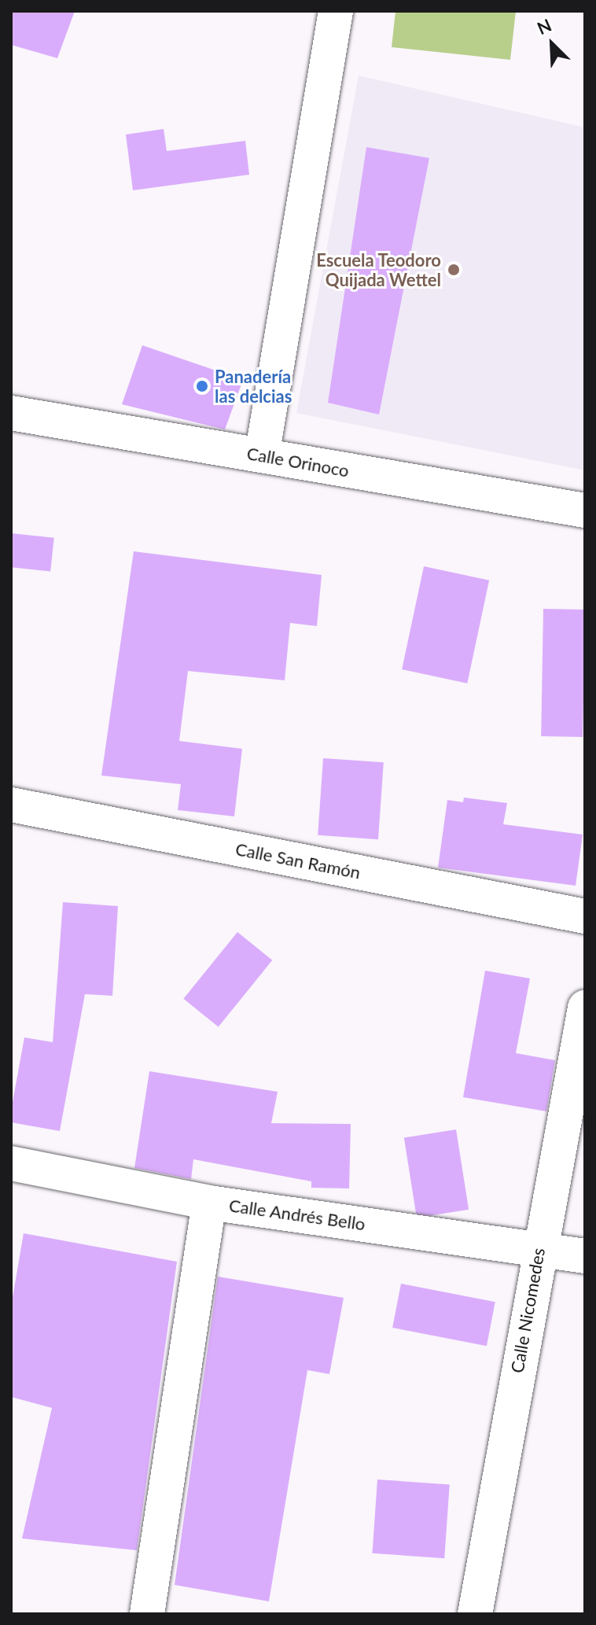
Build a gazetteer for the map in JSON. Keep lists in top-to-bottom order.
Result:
{
  "streets": {
    "street": [
      "Calle Orinoco",
      "Calle San Ramón",
      "Calle Andrés Bello",
      "Calle Nicomedes"
    ]
  },
  "crossings": [
    ["Calle Andrés Bello", "Calle Nicomedes"]
  ],
  "places": ["Escuela Teodoro Quijada Wettel", "Panadería las delcias"],
  "north": "top left"
}
